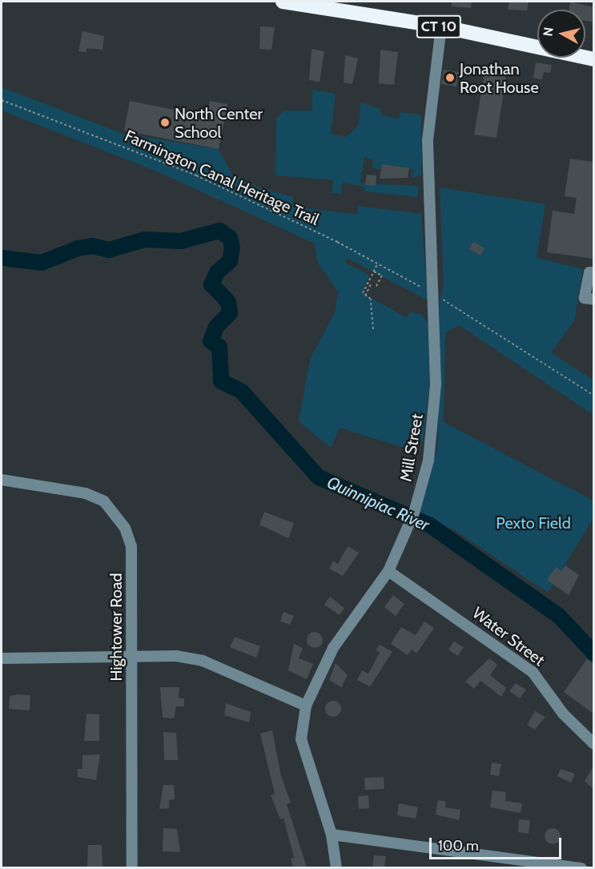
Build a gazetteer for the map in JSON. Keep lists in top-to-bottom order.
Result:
{
  "streets": {
    "highway": ["CT 10"],
    "street": ["Mill Street", "Hightower Road", "Water Street"],
    "path": ["Farmington Canal Heritage Trail"]
  },
  "crossings": [
    ["CT 10", "Mill Street"],
    ["Mill Street", "Water Street"]
  ],
  "water": ["Quinnipiac River"],
  "parks": ["Pexto Field"],
  "places": ["Jonathan Root House", "North Center School"],
  "scale_bar": "100 m",
  "north": "left"
}
